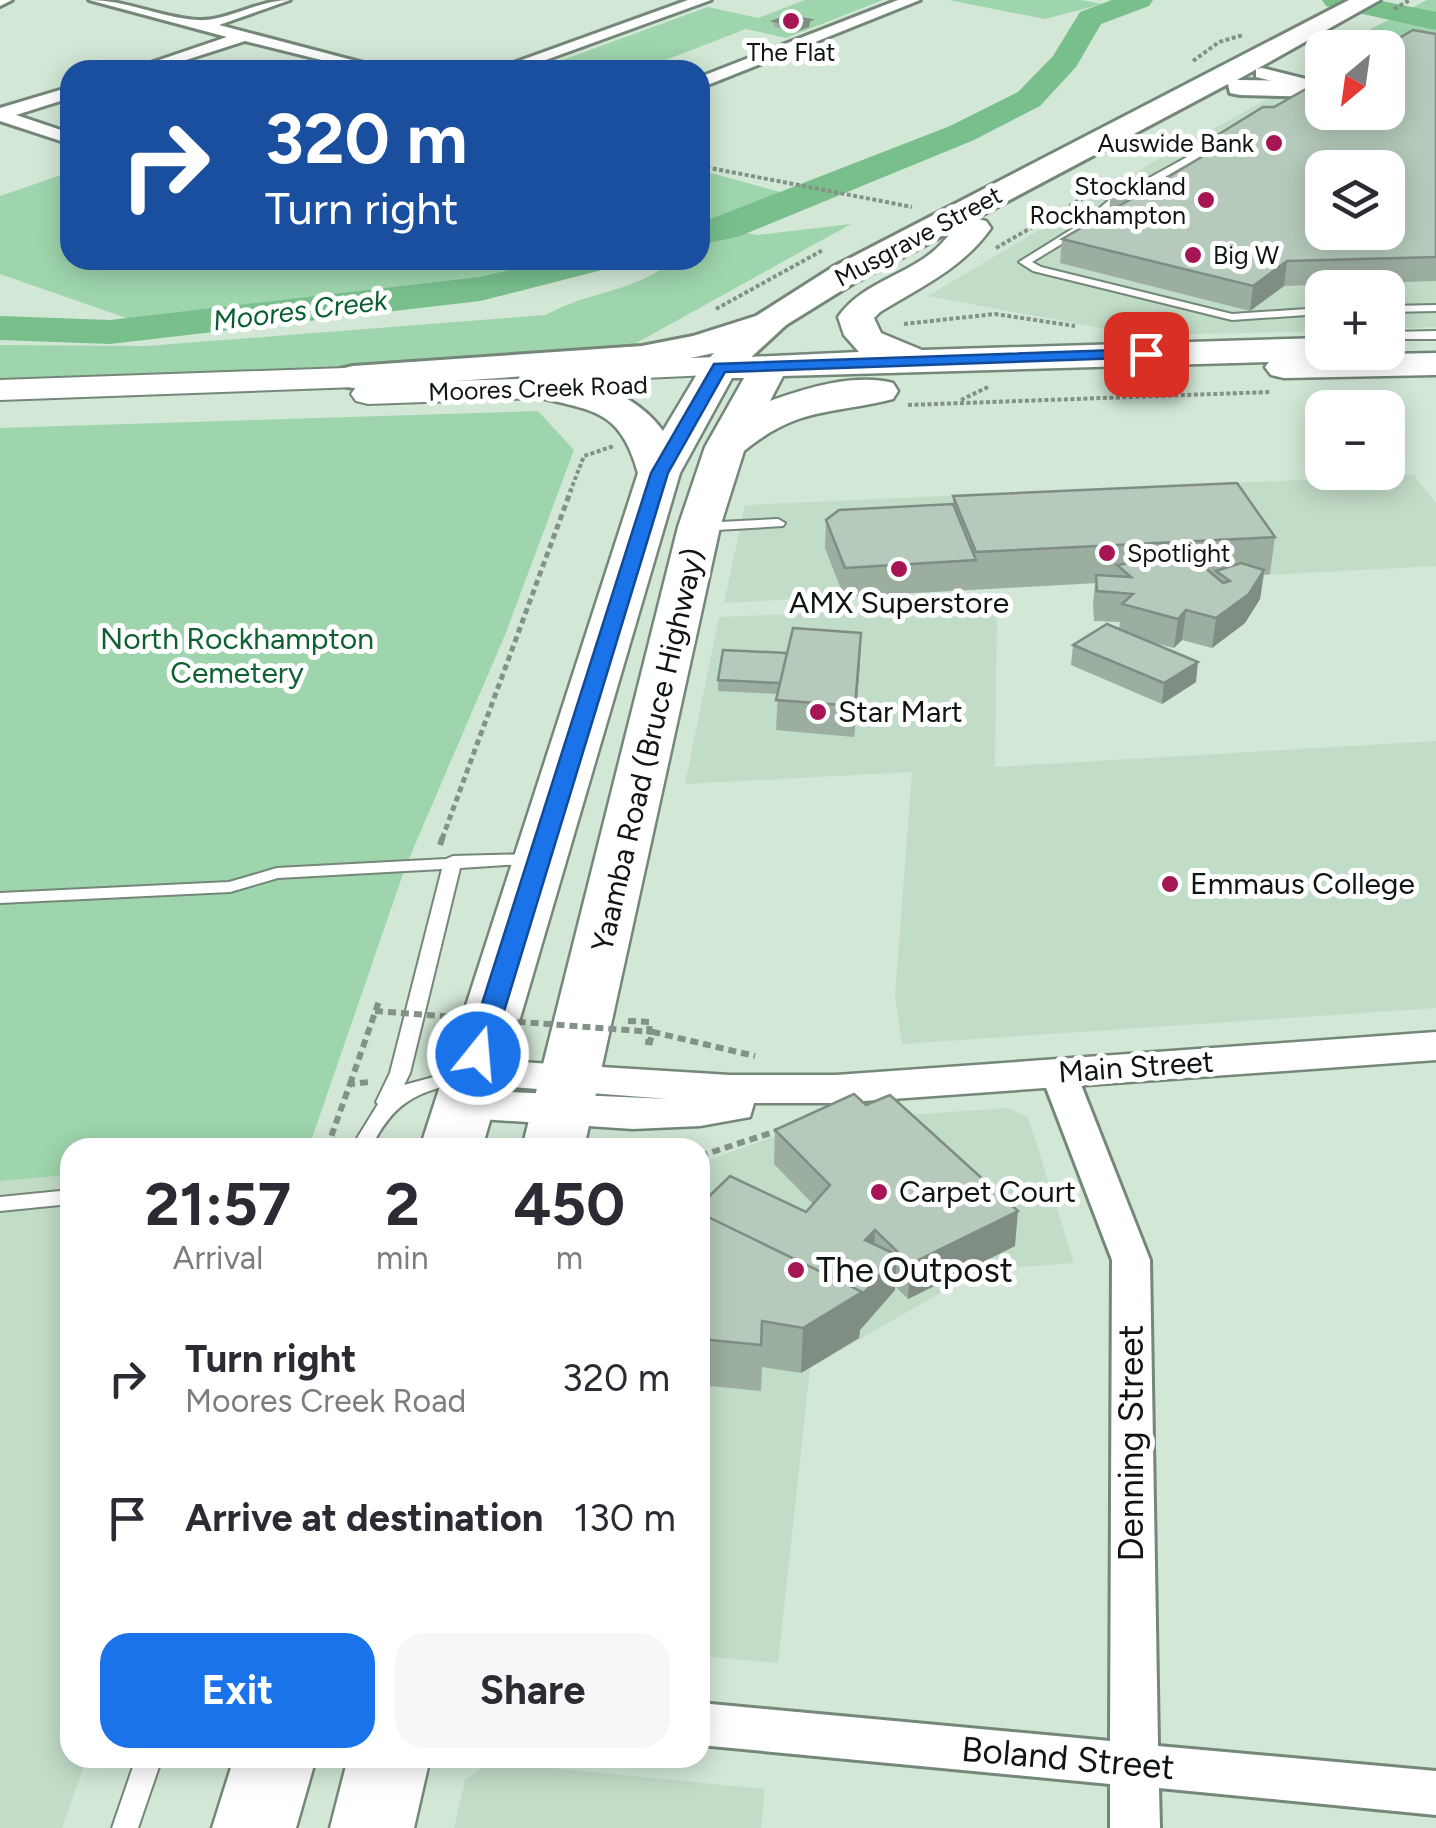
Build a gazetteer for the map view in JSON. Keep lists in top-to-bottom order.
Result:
{
  "streets": {
    "highway": ["Moores Creek Road", "Yaamba Road (Bruce Highway)"],
    "main road": ["Musgrave Street"],
    "street": ["Main Street", "Denning Street", "Boland Street"]
  },
  "crossings": [
    ["Musgrave Street", "Moores Creek Road"],
    ["Musgrave Street", "Yaamba Road (Bruce Highway)"],
    ["Moores Creek Road", "Yaamba Road (Bruce Highway)"],
    ["Yaamba Road (Bruce Highway)", "Main Street"],
    ["Main Street", "Denning Street"],
    ["Denning Street", "Boland Street"]
  ],
  "water": ["Moores Creek"],
  "parks": ["North Rockhampton Cemetery"],
  "places": [
    "The Flat",
    "Auswide Bank",
    "Stockland Rockhampton",
    "Big W",
    "Spotlight",
    "AMX Superstore",
    "Star Mart",
    "Emmaus College",
    "Carpet Court",
    "The Outpost"
  ],
  "north": "bottom left",
  "page": {
    "map_buttons": ["+", "−"],
    "turn": ["320 m", "Turn right"],
    "eta": [
      "21:57",
      "Arrival",
      "2",
      "min",
      "450",
      "m"
    ],
    "list": [
      {
        "name": "Turn right",
        "note": "Moores Creek Road",
        "value": "320 m"
      },
      {
        "name": "Arrive at destination",
        "value": "130 m"
      }
    ],
    "buttons": ["Exit", "Share"]
  }
}
